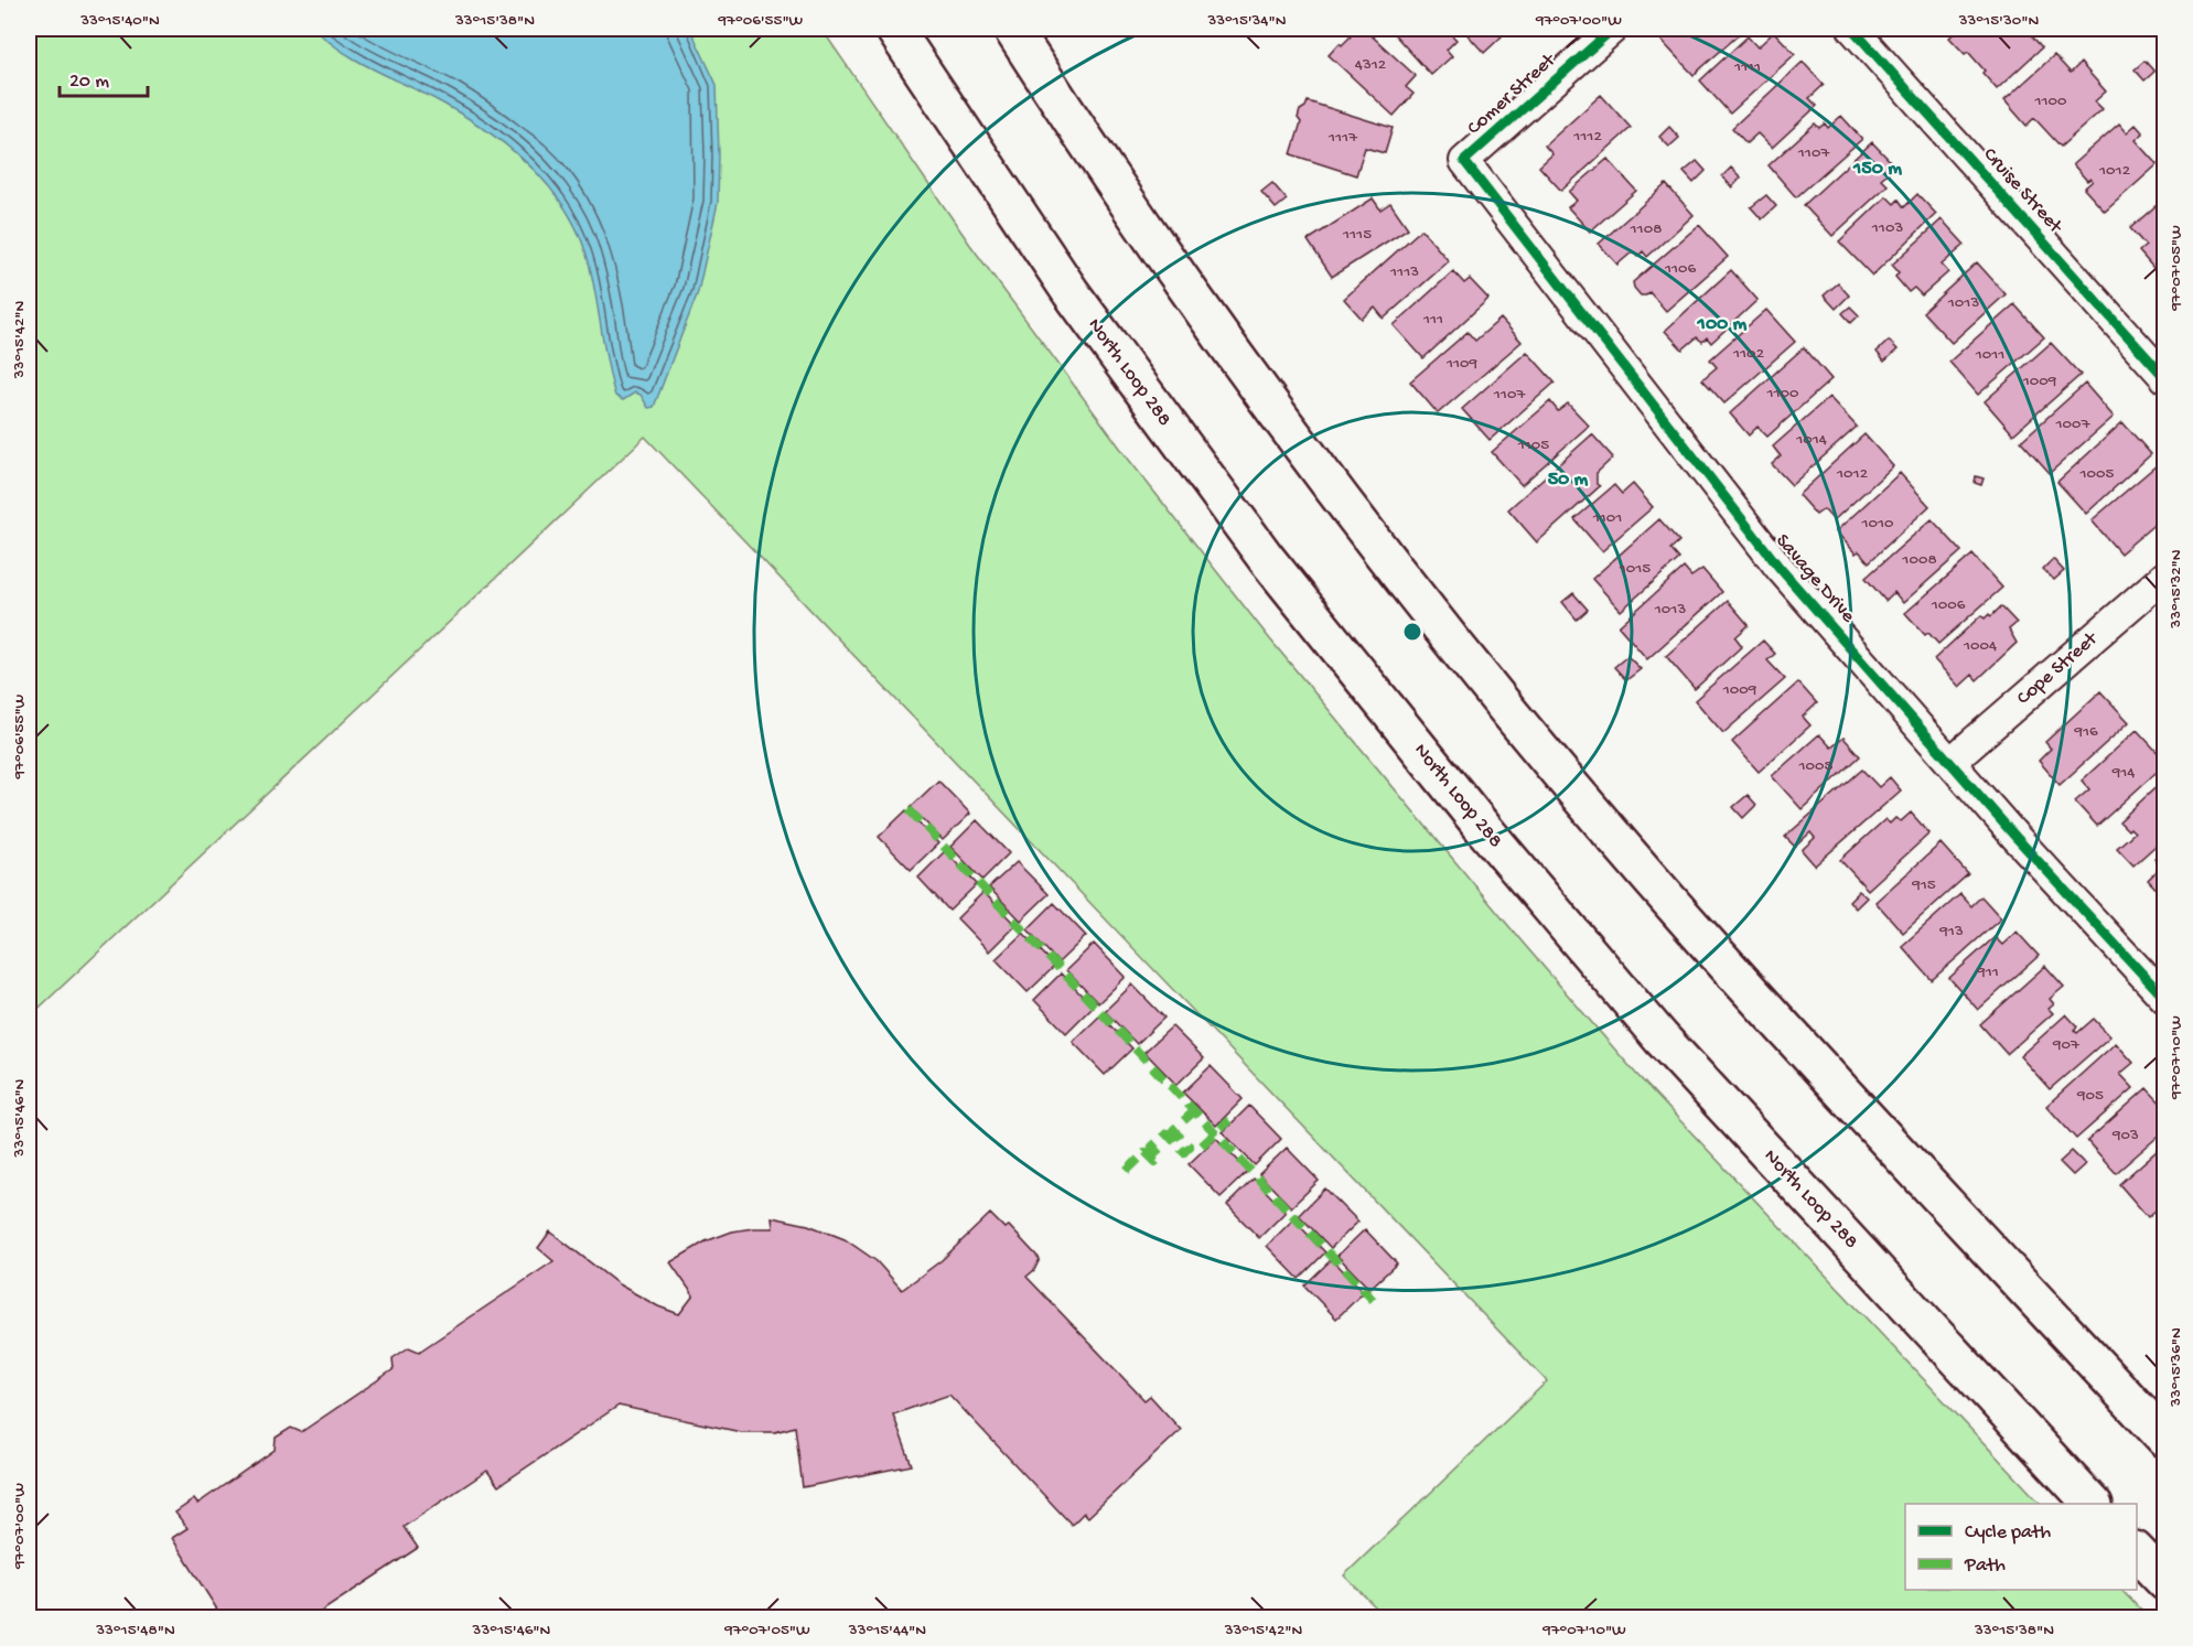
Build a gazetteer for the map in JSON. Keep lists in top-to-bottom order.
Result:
{
  "streets": {
    "highway": ["North Loop 288"],
    "street": [
      "Comer Street",
      "Cruise Street",
      "Savage Drive",
      "Cope Street"
    ]
  },
  "crossings": [
    ["Comer Street", "Savage Drive"],
    ["Savage Drive", "Cope Street"]
  ],
  "house_numbers": [
    "4312",
    "1111",
    "1100",
    "1112",
    "1117",
    "1107",
    "1012",
    "1103",
    "1108",
    "1115",
    "1106",
    "1113",
    "1013",
    "111",
    "1102",
    "1011",
    "1109",
    "1009",
    "1100",
    "1107",
    "1007",
    "1014",
    "1105",
    "1012",
    "1005",
    "1101",
    "1010",
    "1008",
    "1015",
    "1006",
    "1013",
    "1004",
    "1009",
    "916",
    "1005",
    "914",
    "915",
    "913",
    "911",
    "907",
    "905",
    "903"
  ],
  "legend": ["Cycle path", "Path"],
  "scale_bar": "20 m",
  "coordinates": [
    "33°15'40\"N",
    "33°15'38\"N",
    "97°06'55\"W",
    "33°15'34\"N",
    "97°07'00\"W",
    "33°15'30\"N",
    "97°07'05\"W",
    "33°15'42\"N",
    "33°15'32\"N",
    "97°07'10\"W",
    "33°15'46\"N",
    "33°15'36\"N",
    "33°15'48\"N",
    "33°15'44\"N"
  ],
  "rings": ["150 m", "100 m", "50 m"]
}
